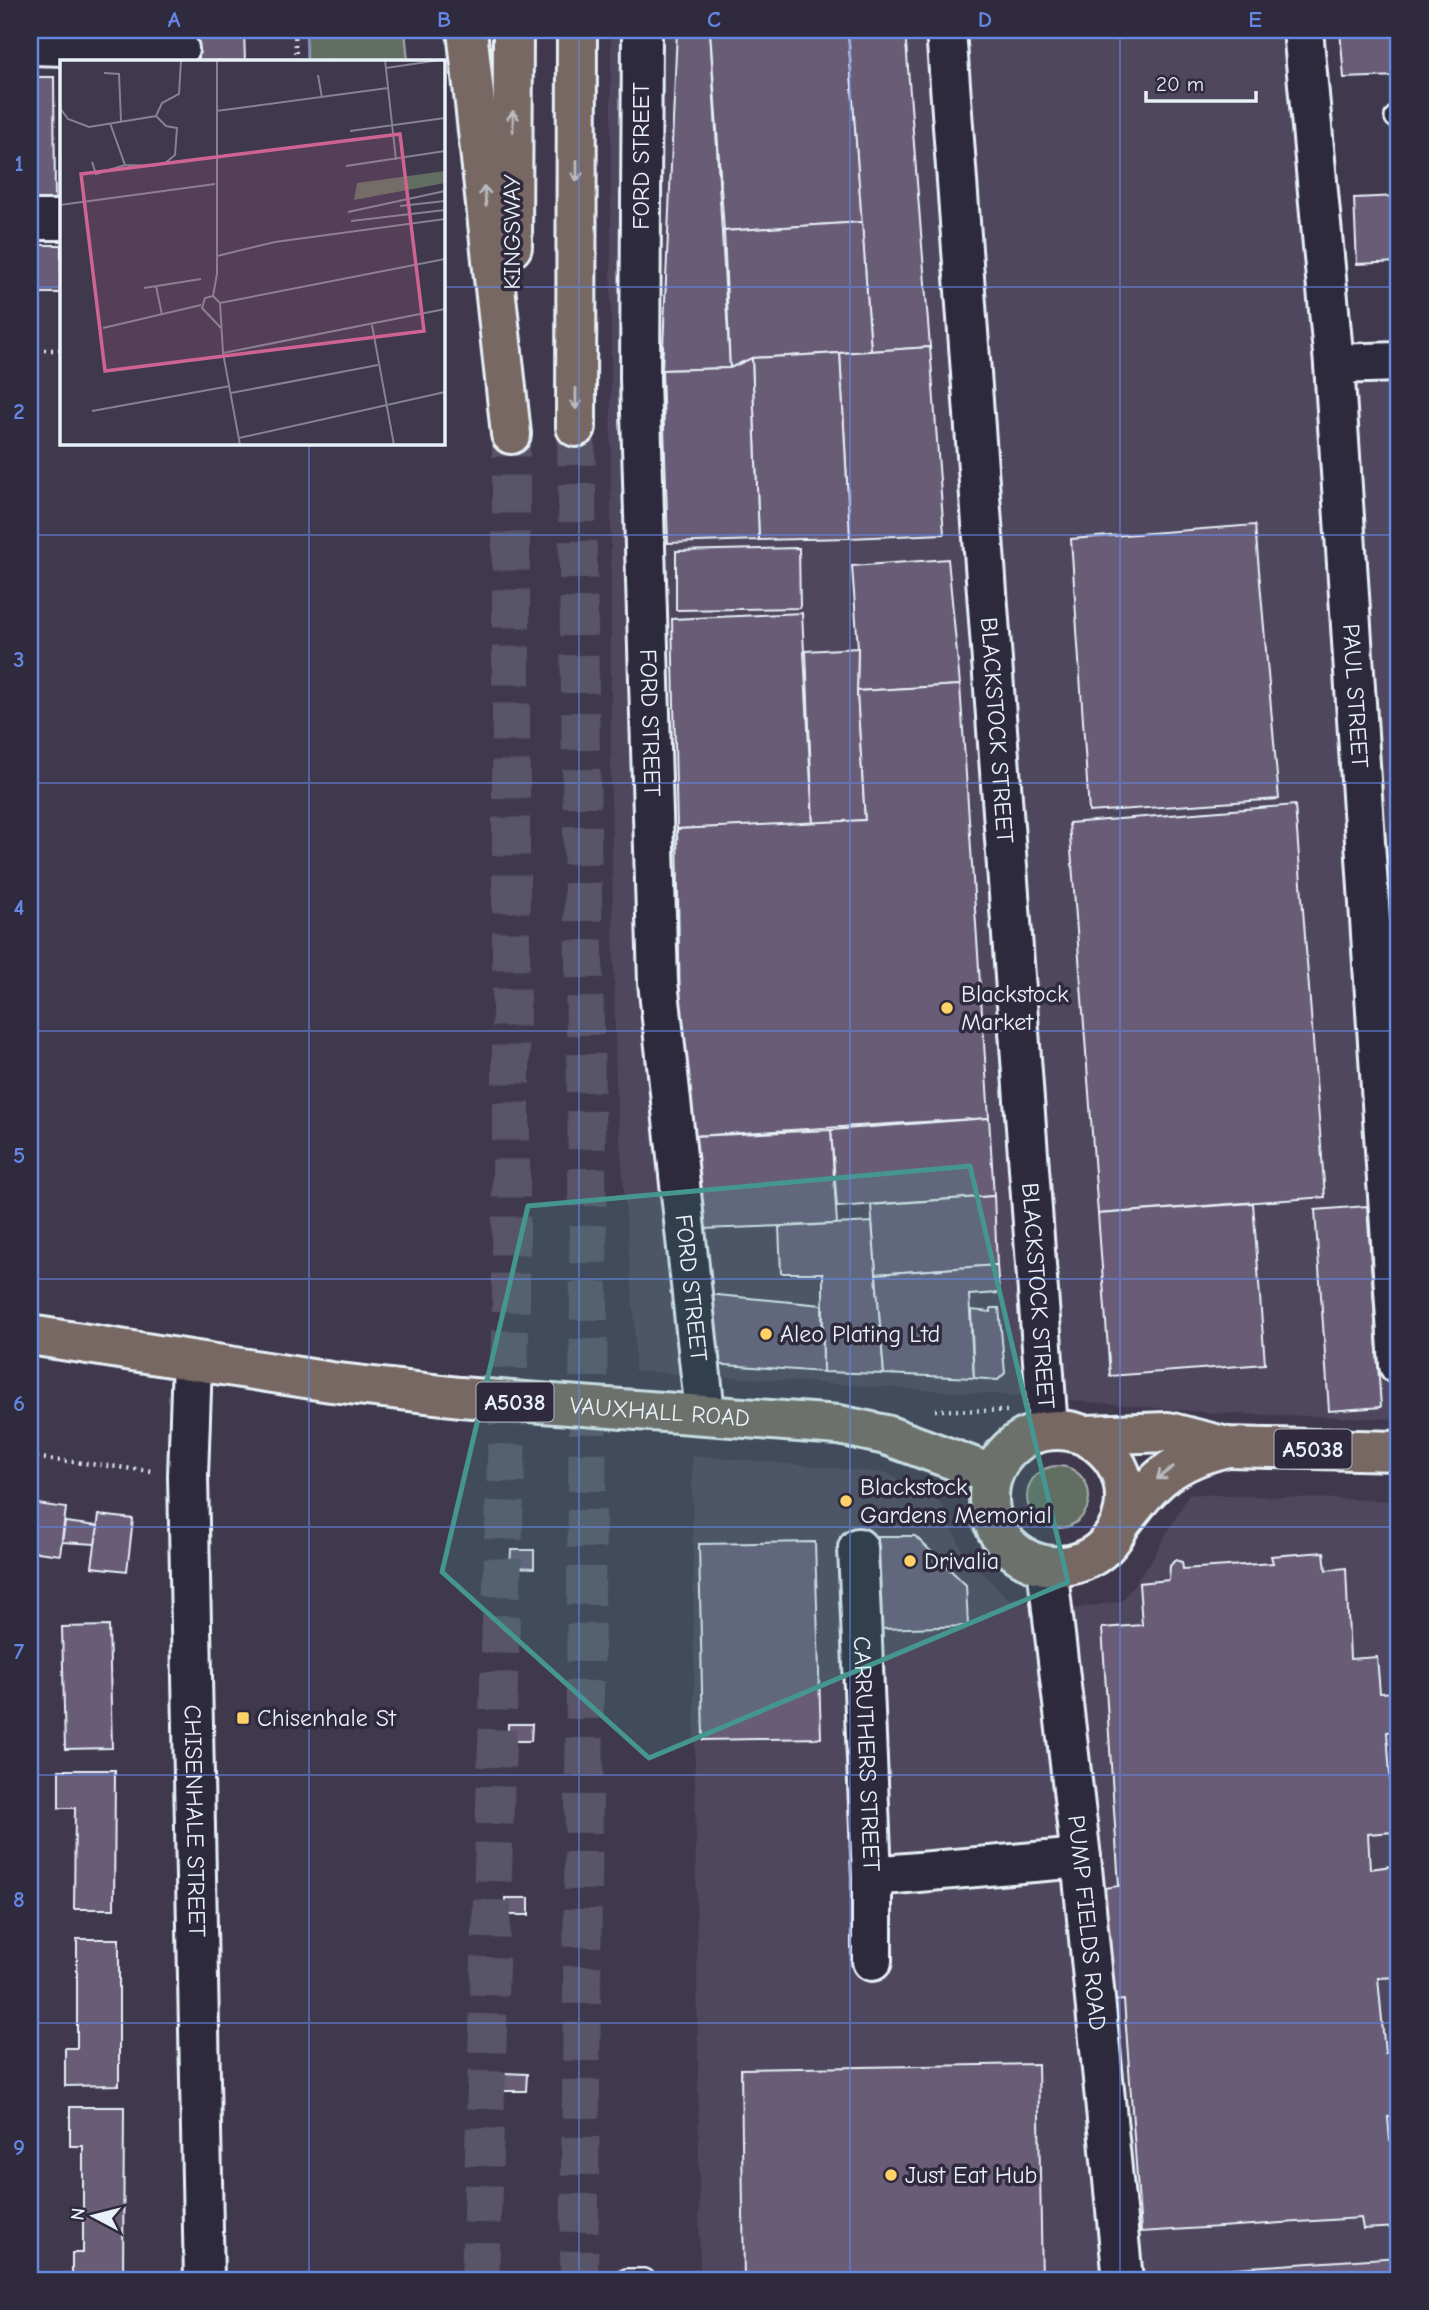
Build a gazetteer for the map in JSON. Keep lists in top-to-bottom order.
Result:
{
  "streets": {
    "main road": ["KINGSWAY", "A5038", "VAUXHALL ROAD"],
    "street": [
      "FORD STREET",
      "PAUL STREET",
      "BLACKSTOCK STREET",
      "CARRUTHERS STREET",
      "CHISENHALE STREET",
      "PUMP FIELDS ROAD"
    ]
  },
  "crossings": [
    ["FORD STREET", "VAUXHALL ROAD"],
    ["BLACKSTOCK STREET", "A5038"],
    ["BLACKSTOCK STREET", "VAUXHALL ROAD"],
    ["BLACKSTOCK STREET", "PUMP FIELDS ROAD"],
    ["A5038", "VAUXHALL ROAD"],
    ["A5038", "PUMP FIELDS ROAD"],
    ["VAUXHALL ROAD", "CHISENHALE STREET"],
    ["VAUXHALL ROAD", "PUMP FIELDS ROAD"]
  ],
  "places": {
    "other": [
      "Blackstock Market",
      "Aleo Plating Ltd",
      "Blackstock Gardens Memorial",
      "Drivalia",
      "Just Eat Hub"
    ],
    "transit": ["Chisenhale St"]
  },
  "scale_bar": "20 m",
  "north": "left",
  "grid": {
    "columns": [
      "A",
      "B",
      "C",
      "D",
      "E"
    ],
    "rows": [
      "1",
      "2",
      "3",
      "4",
      "5",
      "6",
      "7",
      "8",
      "9"
    ]
  }
}
